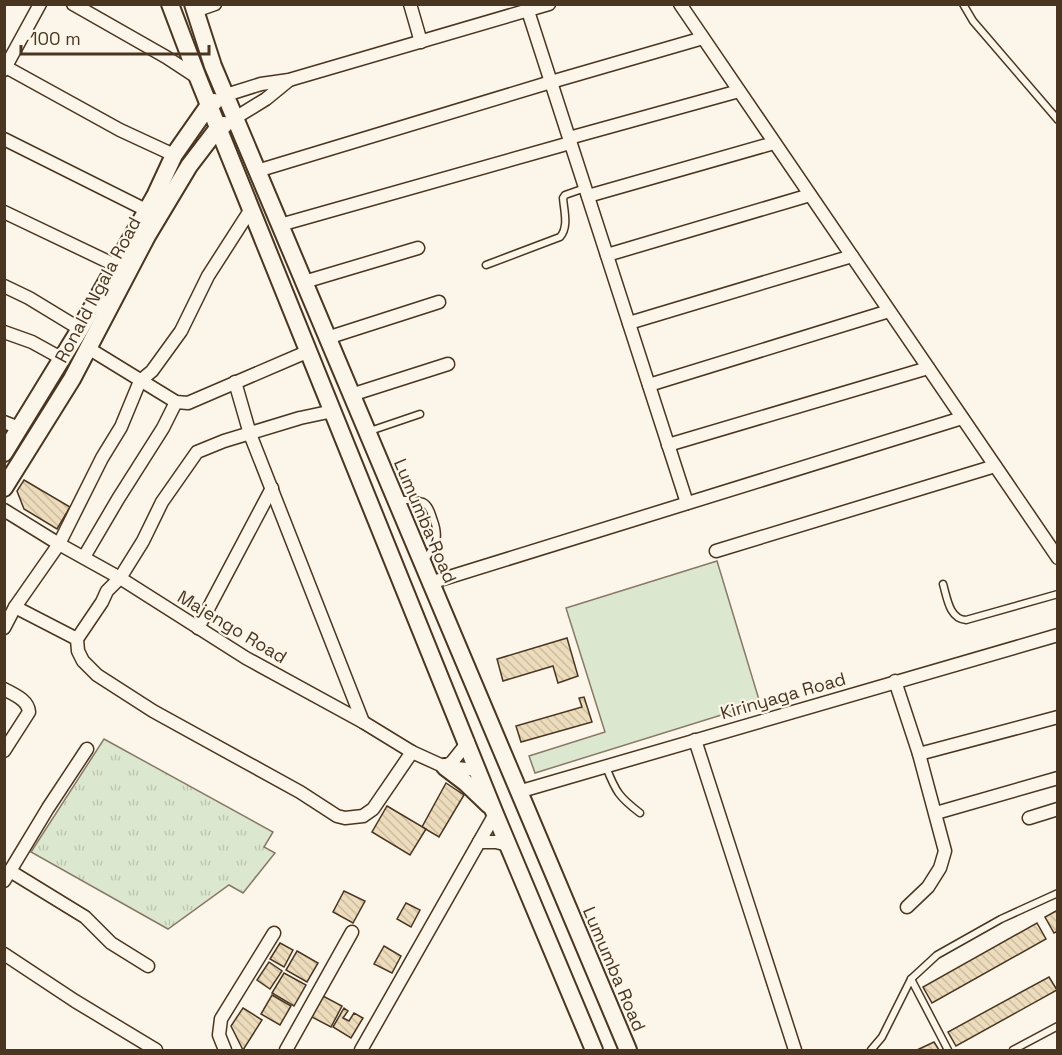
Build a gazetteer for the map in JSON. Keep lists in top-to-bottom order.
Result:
{
  "streets": {
    "main road": ["Ronald Ngala Road", "Lumumba Road"],
    "street": ["Majengo Road", "Kirinyaga Road"]
  },
  "crossings": [
    ["Ronald Ngala Road", "Lumumba Road"],
    ["Lumumba Road", "Kirinyaga Road"]
  ],
  "scale_bar": "100 m"
}
